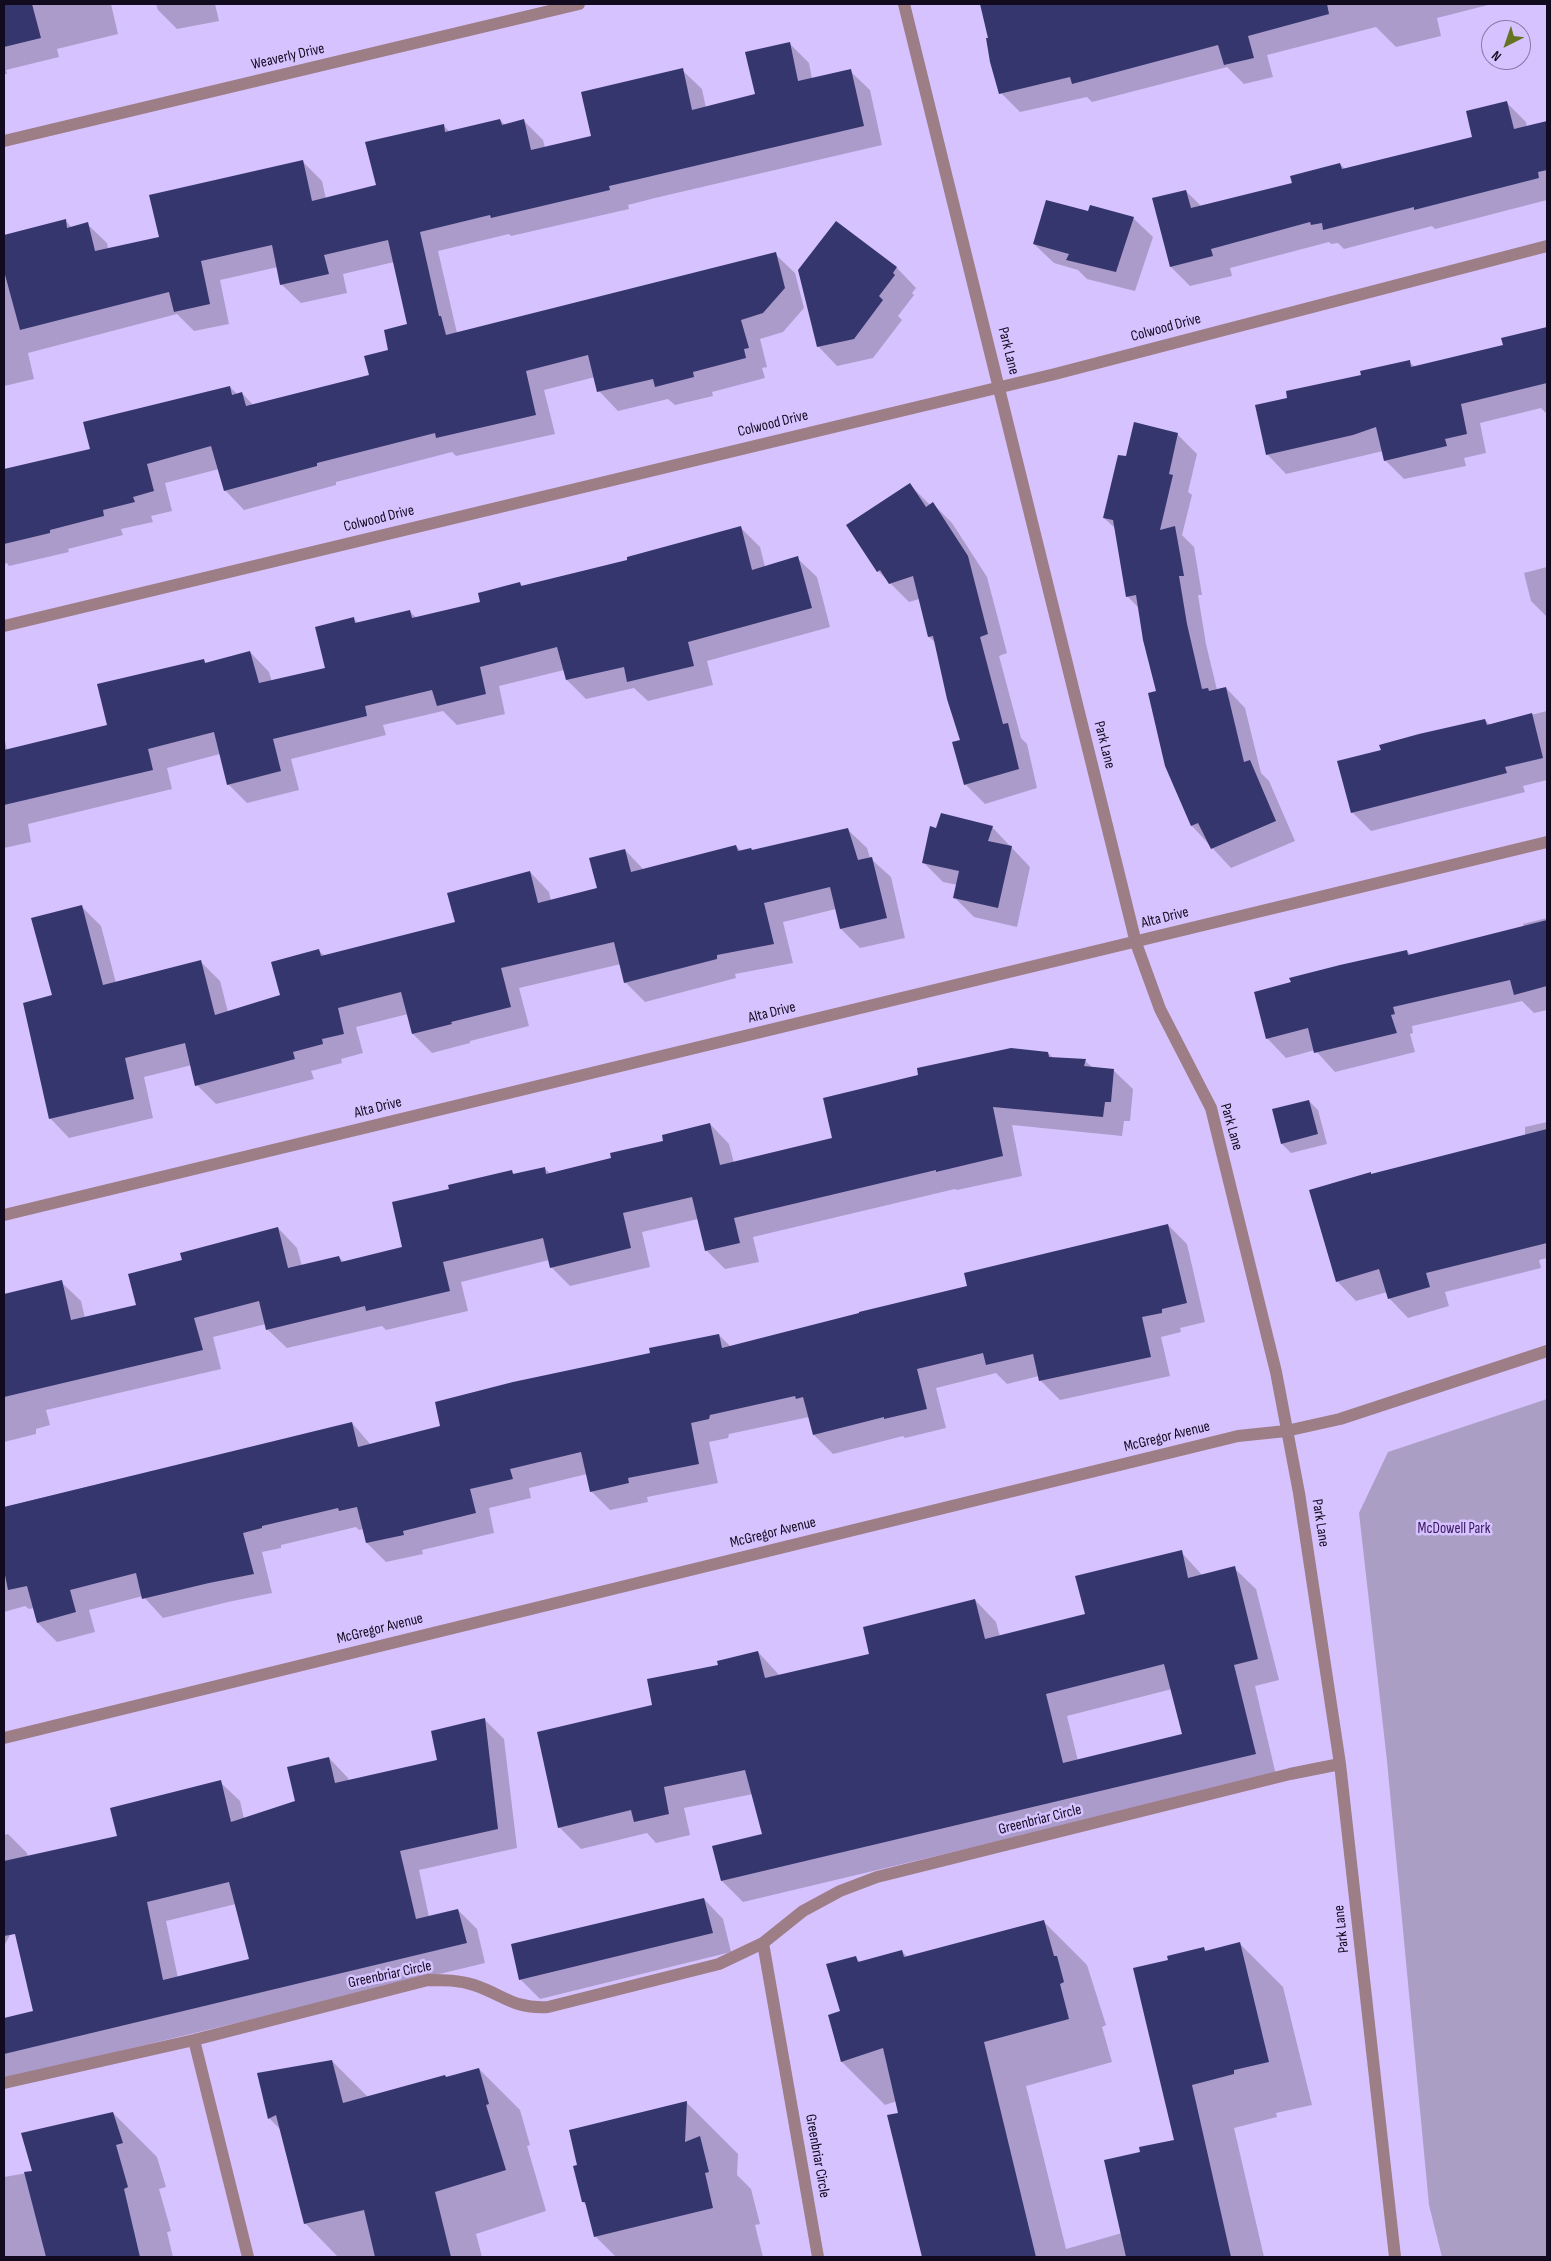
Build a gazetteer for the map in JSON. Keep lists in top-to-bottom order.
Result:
{
  "streets": {
    "street": [
      "Weaverly Drive",
      "Colwood Drive",
      "Park Lane",
      "Alta Drive",
      "McGregor Avenue",
      "Greenbriar Circle"
    ]
  },
  "crossings": [
    ["Colwood Drive", "Park Lane"],
    ["Park Lane", "Alta Drive"],
    ["Park Lane", "McGregor Avenue"],
    ["Park Lane", "Greenbriar Circle"]
  ],
  "parks": ["McDowell Park"],
  "north": "bottom left"
}
